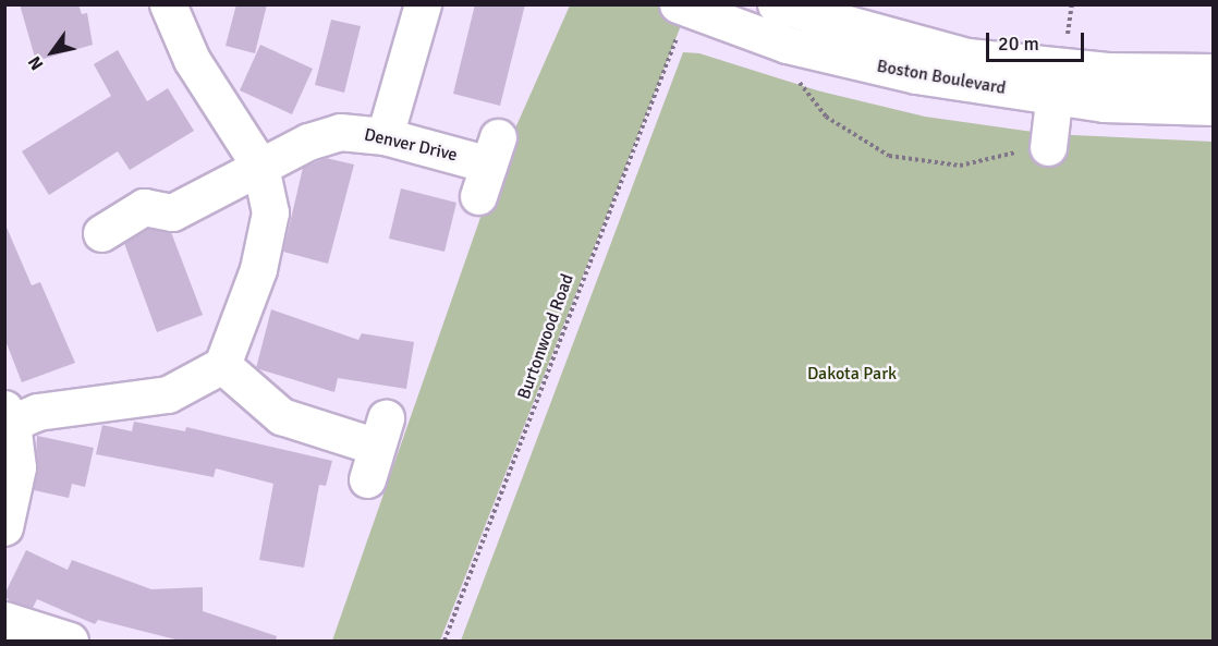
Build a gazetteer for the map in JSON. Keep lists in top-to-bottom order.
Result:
{
  "streets": {
    "street": ["Boston Boulevard", "Denver Drive"],
    "path": ["Burtonwood Road"]
  },
  "parks": ["Dakota Park"],
  "scale_bar": "20 m",
  "north": "bottom left"
}
